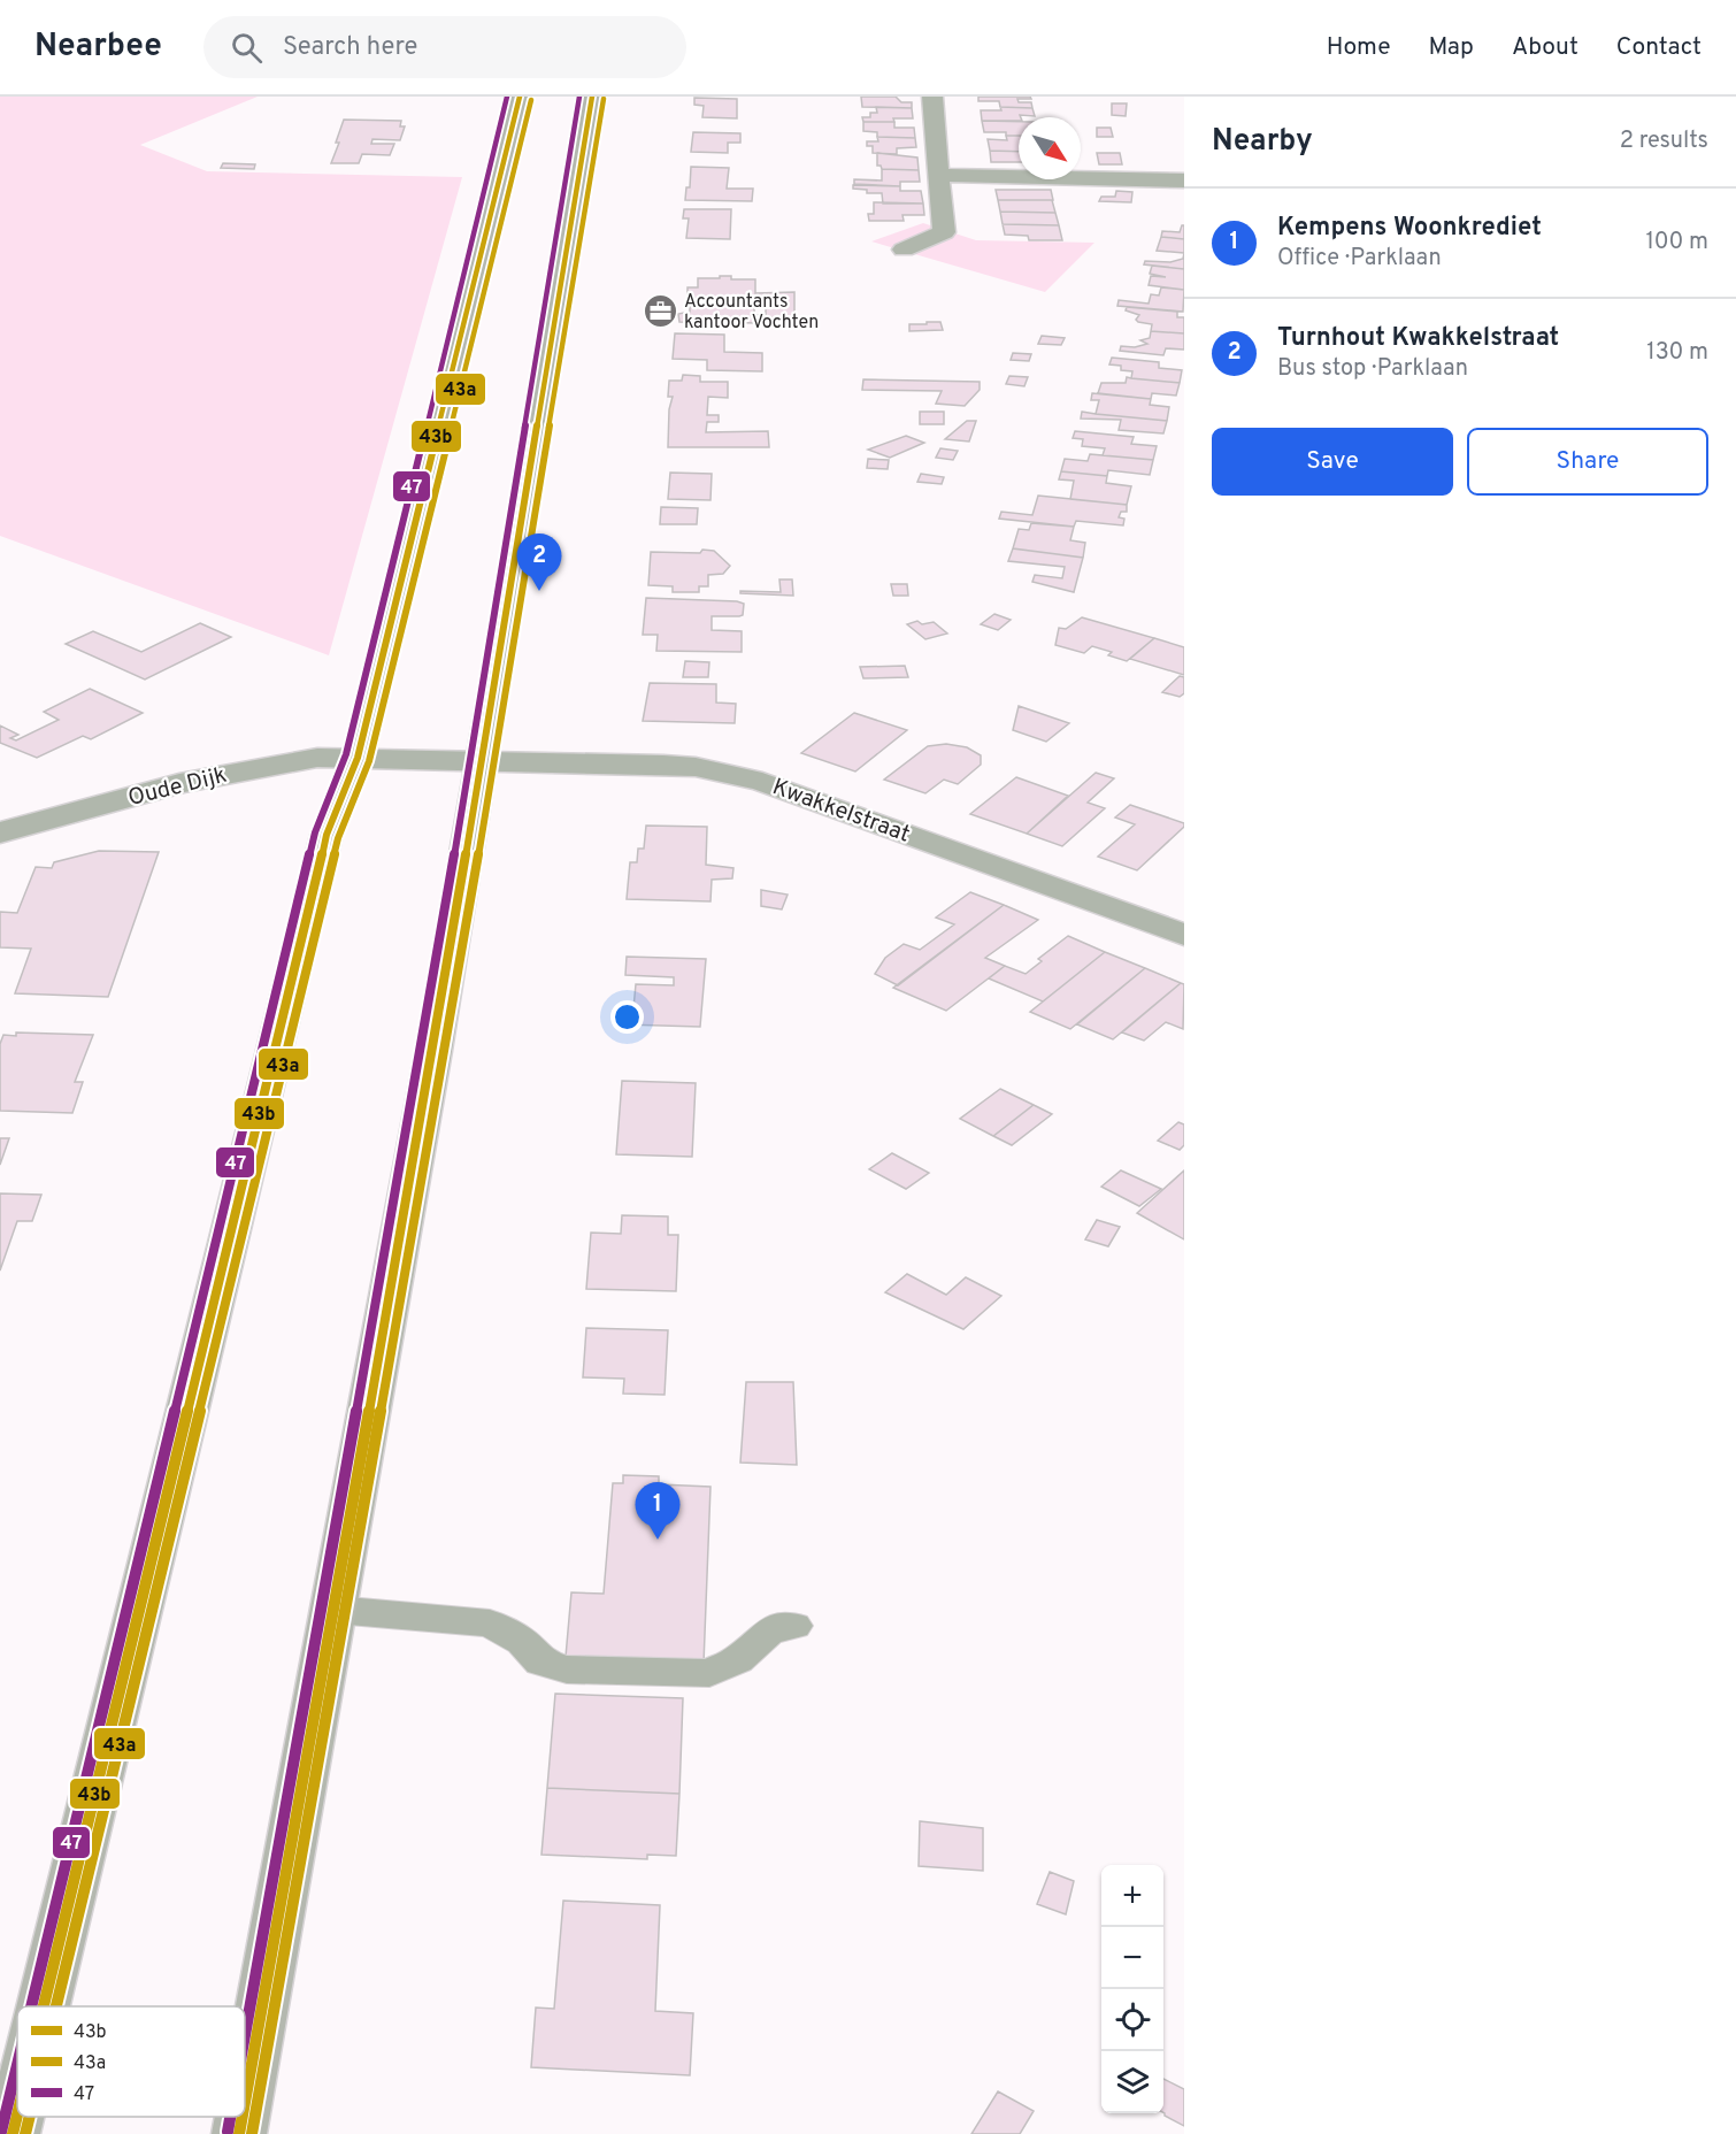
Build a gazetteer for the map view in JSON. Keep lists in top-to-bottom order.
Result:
{
  "streets": {
    "street": ["Oude Dijk", "Kwakkelstraat"]
  },
  "crossings": [
    ["Oude Dijk", "Kwakkelstraat"]
  ],
  "places": {
    "office": ["Accountants kantoor Vochten"]
  },
  "lines": ["transit line 43b", "transit line 47", "transit line 43a"],
  "legend": ["43b", "43a", "47"],
  "north": "bottom right",
  "page": {
    "header": "Nearbee",
    "search": "Search here",
    "nav": [
      "Home",
      "Map",
      "About",
      "Contact"
    ],
    "heading": ["Nearby", "2 results"],
    "list": [
      {
        "mark": "1",
        "name": "Kempens Woonkrediet",
        "note": "Office · Parklaan",
        "value": "100 m"
      },
      {
        "mark": "2",
        "name": "Turnhout Kwakkelstraat",
        "note": "Bus stop · Parklaan",
        "value": "130 m"
      }
    ],
    "buttons": ["Save", "Share"],
    "pins": ["2", "1"],
    "map_buttons": ["+", "−"]
  }
}
